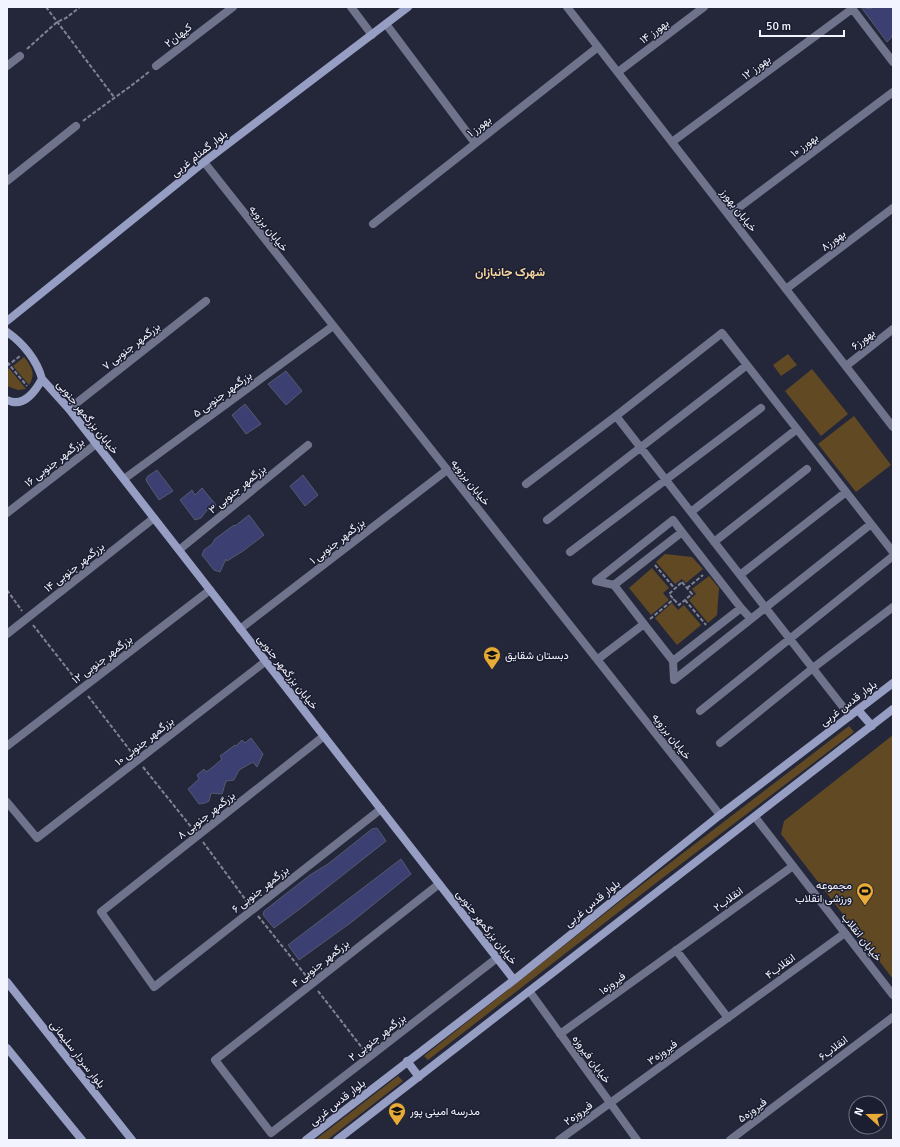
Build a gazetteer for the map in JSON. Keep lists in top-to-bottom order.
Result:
{
  "streets": {
    "main road": [
      "بلوار گمنام غربی",
      "خیابان بزرگمهر جنوبی",
      "بلوار قدس غربی",
      "بلوار سردار سلیمانی"
    ],
    "street": [
      "بهورز ۱۴",
      "کیهان۲",
      "بهورز ۱۲",
      "بهورز ۱",
      "بهورز ۱۰",
      "خیابان بهورز",
      "خیابان برزویه",
      "بهورز۸",
      "بهورز۶",
      "بزرگمهر جنوبی ۷",
      "بزرگمهر جنوبی ۵",
      "بزرگمهر جنوبی ۱۶",
      "بزرگمهر جنوبی ۳",
      "بزرگمهر جنوبی ۱",
      "بزرگمهر جنوبی ۱۴",
      "بزرگمهر جنوبی ۱۲",
      "بزرگمهر جنوبی ۱۰",
      "بزرگمهر جنوبی ۸",
      "بزرگمهر جنوبی ۶",
      "انقلاب۲",
      "خیابان انقلاب",
      "بزرگمهر جنوبی ۴",
      "انقلاب۴",
      "فیروزه۱",
      "بزرگمهر جنوبی ۲",
      "انقلاب۶",
      "فیروزه۳",
      "خیابان فیروزه",
      "فیروزه۵",
      "فیروزه۲"
    ]
  },
  "crossings": [
    ["بهورز ۱۴", "خیابان بهورز"],
    ["بهورز ۱۲", "خیابان بهورز"],
    ["بهورز ۱", "خیابان بهورز"],
    ["بهورز ۱۰", "خیابان بهورز"],
    ["بلوار گمنام غربی", "خیابان برزویه"],
    ["خیابان بهورز", "بهورز۸"],
    ["خیابان بهورز", "بهورز۶"],
    ["خیابان برزویه", "بزرگمهر جنوبی ۵"],
    ["خیابان برزویه", "بزرگمهر جنوبی ۱"],
    ["خیابان برزویه", "بلوار قدس غربی"],
    ["بزرگمهر جنوبی ۷", "خیابان بزرگمهر جنوبی"],
    ["بزرگمهر جنوبی ۵", "خیابان بزرگمهر جنوبی"],
    ["خیابان بزرگمهر جنوبی", "بزرگمهر جنوبی ۱۶"],
    ["خیابان بزرگمهر جنوبی", "بزرگمهر جنوبی ۳"],
    ["خیابان بزرگمهر جنوبی", "بزرگمهر جنوبی ۱"],
    ["خیابان بزرگمهر جنوبی", "بزرگمهر جنوبی ۱۴"],
    ["خیابان بزرگمهر جنوبی", "بزرگمهر جنوبی ۱۲"],
    ["خیابان بزرگمهر جنوبی", "بلوار قدس غربی"],
    ["خیابان بزرگمهر جنوبی", "بزرگمهر جنوبی ۱۰"],
    ["خیابان بزرگمهر جنوبی", "بزرگمهر جنوبی ۸"],
    ["خیابان بزرگمهر جنوبی", "بزرگمهر جنوبی ۶"],
    ["خیابان بزرگمهر جنوبی", "بزرگمهر جنوبی ۴"],
    ["خیابان بزرگمهر جنوبی", "بزرگمهر جنوبی ۲"],
    ["بزرگمهر جنوبی ۸", "بزرگمهر جنوبی ۶"],
    ["انقلاب۲", "خیابان انقلاب"],
    ["انقلاب۲", "فیروزه۱"],
    ["خیابان انقلاب", "انقلاب۴"],
    ["بزرگمهر جنوبی ۴", "بزرگمهر جنوبی ۲"],
    ["انقلاب۴", "فیروزه۳"],
    ["فیروزه۱", "خیابان فیروزه"],
    ["انقلاب۶", "فیروزه۵"],
    ["فیروزه۳", "خیابان فیروزه"],
    ["فیروزه۳", "فیروزه۲"],
    ["خیابان فیروزه", "فیروزه۲"]
  ],
  "districts": ["شهرک جانبازان"],
  "places": {
    "school or university": ["دبستان شقایق", "مدرسه امینی پور"],
    "sports": ["مجموعه ورزشی انقلاب"]
  },
  "scale_bar": "50 m",
  "north": "left"
}
